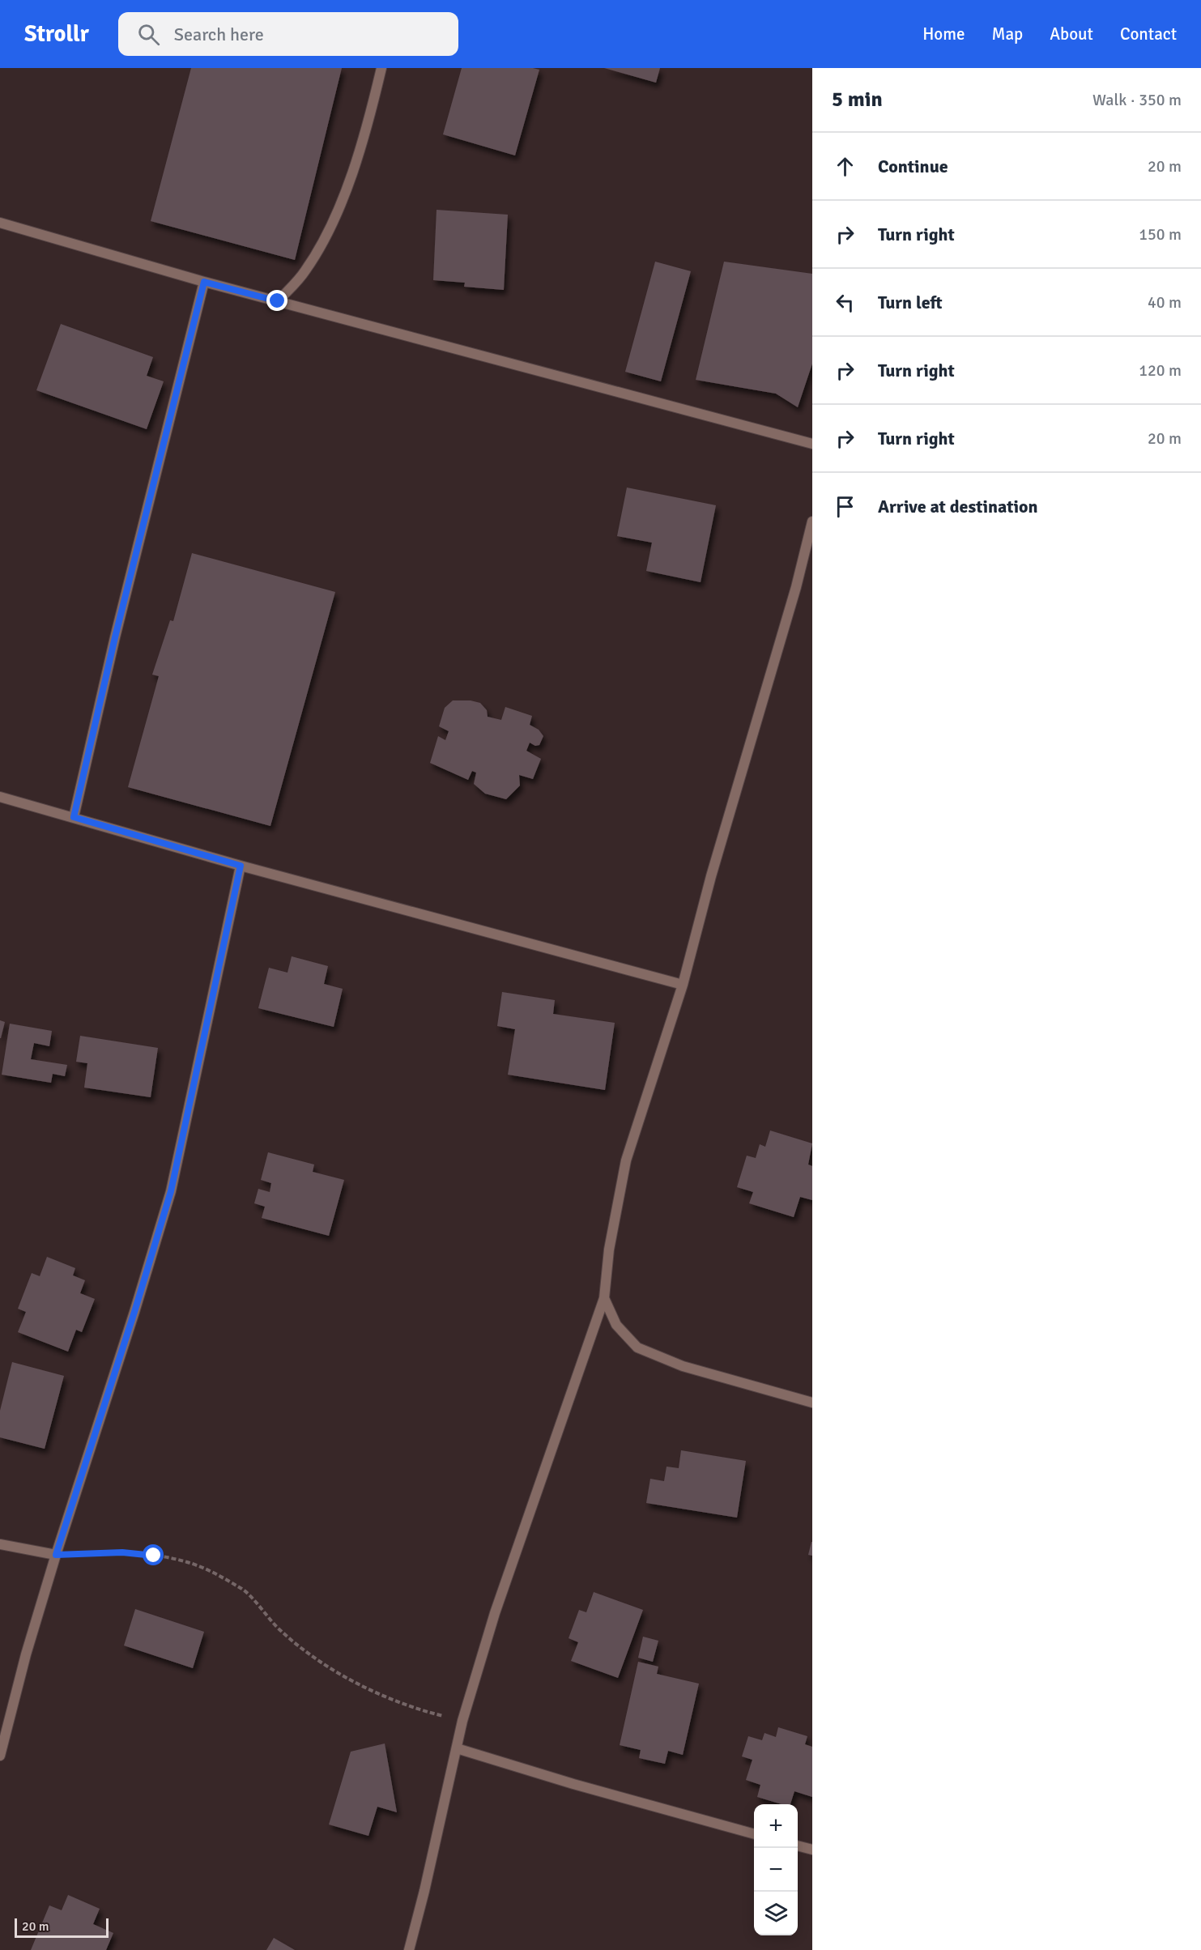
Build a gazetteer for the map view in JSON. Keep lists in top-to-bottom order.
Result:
{
  "scale_bar": "20 m",
  "page": {
    "header": "Strollr",
    "search": "Search here",
    "nav": [
      "Home",
      "Map",
      "About",
      "Contact"
    ],
    "heading": ["5 min", "Walk · 350 m"],
    "list": [
      ["Continue", "20 m"],
      ["Turn right", "150 m"],
      ["Turn left", "40 m"],
      ["Turn right", "120 m"],
      ["Turn right", "20 m"],
      "Arrive at destination"
    ],
    "map_buttons": ["+", "−"],
    "scale": "20 m"
  }
}
